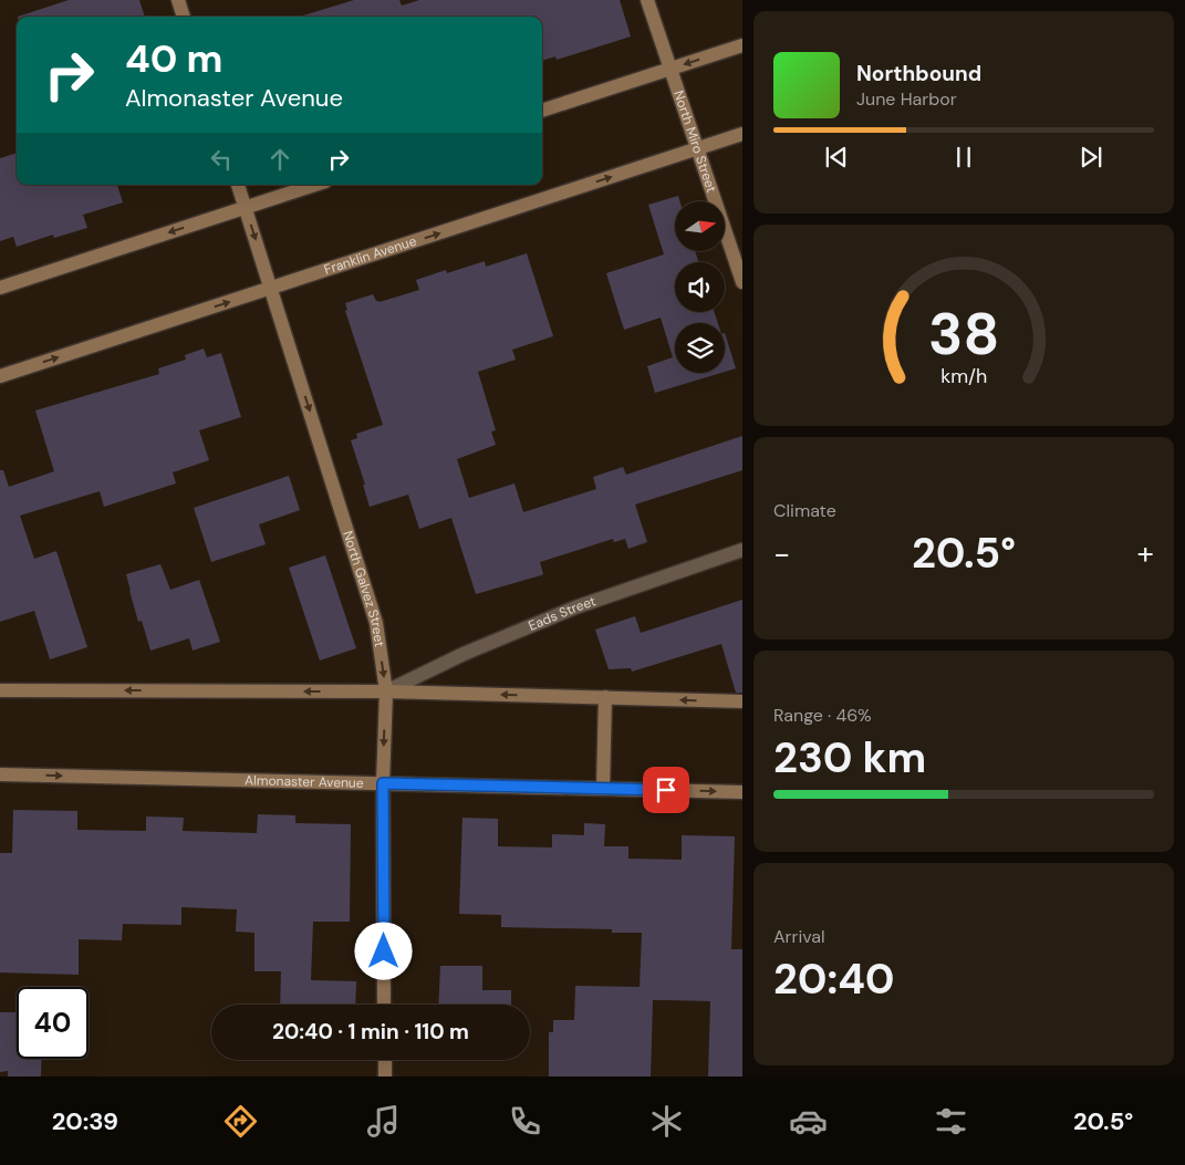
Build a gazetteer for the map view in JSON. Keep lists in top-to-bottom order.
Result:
{
  "streets": {
    "street": [
      "North Miro Street",
      "Franklin Avenue",
      "North Galvez Street",
      "Eads Street",
      "Almonaster Avenue"
    ]
  },
  "crossings": [
    ["North Miro Street", "Franklin Avenue"],
    ["Franklin Avenue", "North Galvez Street"],
    ["North Galvez Street", "Eads Street"],
    ["North Galvez Street", "Almonaster Avenue"]
  ],
  "one_way": ["North Galvez Street"],
  "north": "right",
  "page": {
    "turn": ["40 m", "Almonaster Avenue"],
    "song": ["Northbound", "June Harbor"],
    "tile": [
      "Climate",
      ["Range · 46%", "230 km"],
      ["Arrival", "20:40"]
    ],
    "heat": ["−", "20.5°", "+"],
    "limit": "40",
    "trip": "20:40 · 1 min · 110 m",
    "tabs": ["20:39", "20.5°"],
    "gauge": ["38", "km/h"]
  }
}
